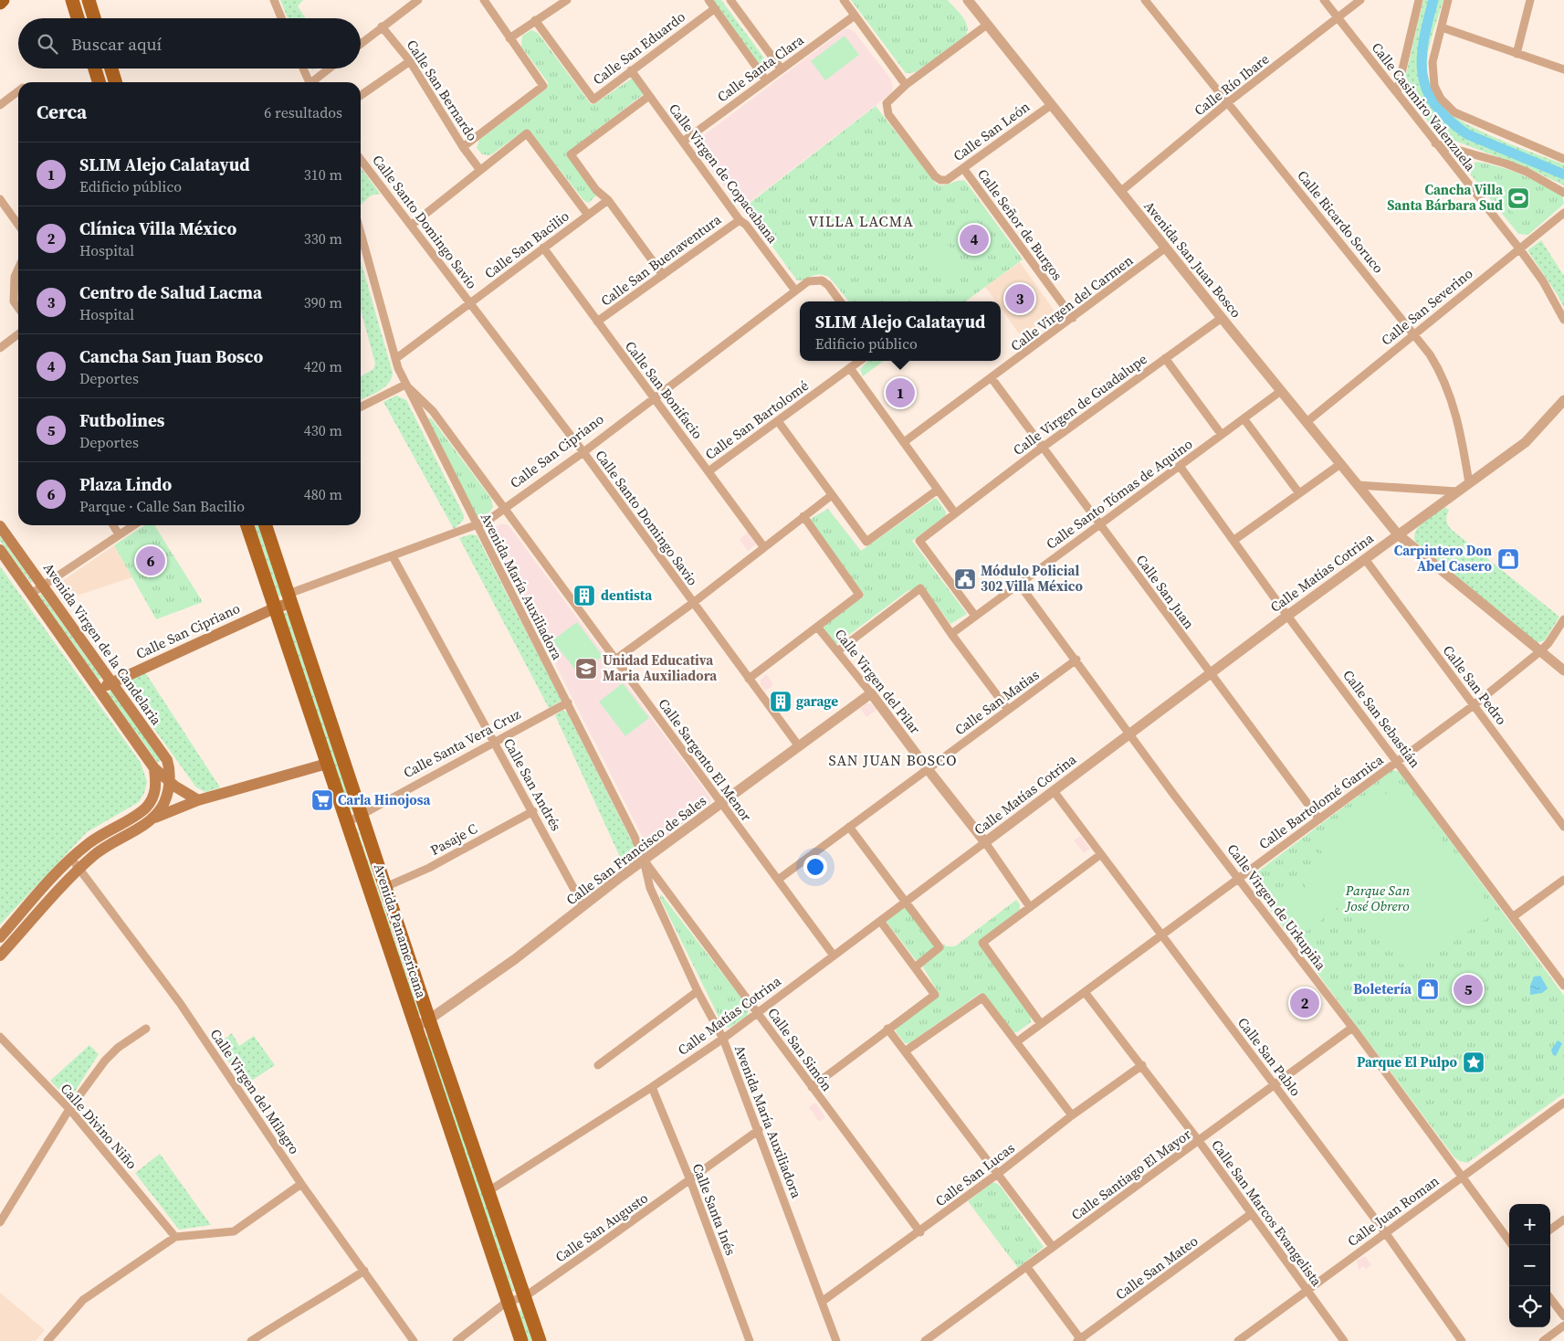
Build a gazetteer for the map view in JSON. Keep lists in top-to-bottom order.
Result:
{
  "streets": {
    "main road": ["Calle San Cipriano", "Avenida Virgen de la Candelaria", "Avenida Panamericana"],
    "street": [
      "Calle San Eduardo",
      "Calle Santa Clara",
      "Calle Río Ibare",
      "Calle San Bernardo",
      "Calle Casimiro Valenzuela",
      "Calle San León",
      "Calle Virgen de Copacabana",
      "Calle Santo Domingo Savio",
      "Calle Ricardo Soruco",
      "Calle Señor de Burgos",
      "Calle San Bacilio",
      "Avenida San Juan Bosco",
      "Calle San Buenaventura",
      "Calle Virgen del Carmen",
      "Calle San Severino",
      "Calle San Bonifacio",
      "Calle Virgen de Guadalupe",
      "Calle San Bartolomé",
      "Calle Santo Tómas de Aquino",
      "Calle Matías Cotrina",
      "Avenida María Auxiliadora",
      "Calle San Juan",
      "Calle Virgen del Pilar",
      "Calle San Pedro",
      "Calle San Matias",
      "Calle San Sebastián",
      "Calle Santa Vera Cruz",
      "Calle Sargento El Menor",
      "Calle San Andrés",
      "Calle Bartolomé Garnica",
      "Pasaje C",
      "Calle San Francisco de Sales",
      "Calle Virgen de Urkupiña",
      "Calle San Simón",
      "Calle San Pablo",
      "Calle Virgen del Milagro",
      "Calle Divino Niño",
      "Calle San Lucas",
      "Calle Santiago El Mayor",
      "Calle Santa Inés",
      "Calle Juan Roman",
      "Calle San Marcos Evangelista",
      "Calle San Augusto",
      "Calle San Mateo"
    ]
  },
  "crossings": [
    ["Calle San Eduardo", "Calle Virgen de Copacabana"],
    ["Calle Santa Clara", "Calle Virgen de Copacabana"],
    ["Calle Río Ibare", "Calle Casimiro Valenzuela"],
    ["Calle Río Ibare", "Calle Ricardo Soruco"],
    ["Calle Río Ibare", "Avenida San Juan Bosco"],
    ["Calle Casimiro Valenzuela", "Calle San Severino"],
    ["Calle San León", "Calle Señor de Burgos"],
    ["Calle San León", "Avenida San Juan Bosco"],
    ["Calle Virgen de Copacabana", "Calle San Buenaventura"],
    ["Calle Virgen de Copacabana", "Calle San Cipriano"],
    ["Calle Santo Domingo Savio", "Calle San Bacilio"],
    ["Calle Santo Domingo Savio", "Calle San Cipriano"],
    ["Calle Santo Domingo Savio", "Calle Virgen del Pilar"],
    ["Calle Santo Domingo Savio", "Calle San Francisco de Sales"],
    ["Calle Ricardo Soruco", "Calle San Severino"],
    ["Calle Ricardo Soruco", "Calle Matías Cotrina"],
    ["Calle Señor de Burgos", "Calle Virgen del Carmen"],
    ["Calle San Bacilio", "Calle San Bonifacio"],
    ["Calle San Bacilio", "Avenida María Auxiliadora"],
    ["Avenida San Juan Bosco", "Calle Virgen del Carmen"],
    ["Avenida San Juan Bosco", "Calle San Severino"],
    ["Avenida San Juan Bosco", "Calle Virgen de Guadalupe"],
    ["Avenida San Juan Bosco", "Calle Santo Tómas de Aquino"],
    ["Avenida San Juan Bosco", "Calle Matías Cotrina"],
    ["Avenida San Juan Bosco", "Calle Bartolomé Garnica"],
    ["Calle San Buenaventura", "Calle San Bonifacio"],
    ["Calle Virgen del Carmen", "Calle San Juan"],
    ["Calle San Bonifacio", "Calle San Bartolomé"],
    ["Calle San Bonifacio", "Calle San Cipriano"],
    ["Calle Virgen de Guadalupe", "Calle Santo Tómas de Aquino"],
    ["Calle Virgen de Guadalupe", "Calle San Juan"],
    ["Calle San Cipriano", "Avenida María Auxiliadora"],
    ["Calle San Cipriano", "Avenida Virgen de la Candelaria"],
    ["Calle San Cipriano", "Calle Sargento El Menor"],
    ["Calle San Cipriano", "Calle San Andrés"],
    ["Calle San Cipriano", "Avenida Panamericana"],
    ["Calle Santo Tómas de Aquino", "Calle San Juan"],
    ["Calle Santo Tómas de Aquino", "Calle San Sebastián"],
    ["Calle Santo Tómas de Aquino", "Calle Virgen de Urkupiña"],
    ["Calle Matías Cotrina", "Avenida María Auxiliadora"],
    ["Calle Matías Cotrina", "Calle San Juan"],
    ["Calle Matías Cotrina", "Calle Virgen del Pilar"],
    ["Calle Matías Cotrina", "Calle San Pedro"],
    ["Calle Matías Cotrina", "Calle San Sebastián"],
    ["Calle Matías Cotrina", "Calle Sargento El Menor"],
    ["Calle Matías Cotrina", "Calle Virgen de Urkupiña"],
    ["Calle Matías Cotrina", "Avenida Panamericana"],
    ["Calle Matías Cotrina", "Calle San Simón"],
    ["Calle Matías Cotrina", "Calle San Pablo"],
    ["Calle Matías Cotrina", "Calle Santa Inés"],
    ["Avenida María Auxiliadora", "Calle Santa Vera Cruz"],
    ["Avenida María Auxiliadora", "Calle Sargento El Menor"],
    ["Avenida María Auxiliadora", "Calle San Francisco de Sales"],
    ["Avenida María Auxiliadora", "Calle San Simón"],
    ["Avenida María Auxiliadora", "Calle San Lucas"],
    ["Avenida María Auxiliadora", "Calle San Augusto"],
    ["Calle San Juan", "Calle Bartolomé Garnica"],
    ["Calle Virgen del Pilar", "Calle San Matias"],
    ["Calle Virgen del Pilar", "Calle San Francisco de Sales"],
    ["Calle San Pedro", "Calle Bartolomé Garnica"],
    ["Calle San Matias", "Calle Sargento El Menor"],
    ["Calle San Matias", "Calle Virgen de Urkupiña"],
    ["Calle San Sebastián", "Calle Bartolomé Garnica"],
    ["Calle Santa Vera Cruz", "Calle San Andrés"],
    ["Calle Santa Vera Cruz", "Avenida Panamericana"],
    ["Calle Sargento El Menor", "Calle San Francisco de Sales"],
    ["Calle San Andrés", "Pasaje C"],
    ["Calle San Andrés", "Calle San Francisco de Sales"],
    ["Calle Bartolomé Garnica", "Calle Virgen de Urkupiña"],
    ["Calle Bartolomé Garnica", "Calle San Pablo"],
    ["Calle Bartolomé Garnica", "Calle San Marcos Evangelista"],
    ["Pasaje C", "Avenida Panamericana"],
    ["Calle San Francisco de Sales", "Avenida Panamericana"],
    ["Calle San Francisco de Sales", "Calle San Simón"],
    ["Calle Virgen de Urkupiña", "Calle Santiago El Mayor"],
    ["Calle Virgen de Urkupiña", "Calle Juan Roman"],
    ["Avenida Panamericana", "Calle San Augusto"],
    ["Calle San Simón", "Calle San Lucas"],
    ["Calle San Pablo", "Calle Santiago El Mayor"],
    ["Calle San Pablo", "Calle Juan Roman"],
    ["Calle San Lucas", "Calle San Marcos Evangelista"],
    ["Calle Santiago El Mayor", "Calle San Marcos Evangelista"],
    ["Calle Santa Inés", "Calle San Augusto"],
    ["Calle Juan Roman", "Calle San Marcos Evangelista"],
    ["Calle San Marcos Evangelista", "Calle San Mateo"]
  ],
  "districts": ["VILLA LACMA", "SAN JUAN BOSCO"],
  "parks": ["Parque San José Obrero"],
  "places": {
    "sports": ["Cancha Villa Santa Bárbara Sud"],
    "shop": ["Carpintero Don Abel Casero", "Boletería"],
    "public building": ["Módulo Policial 302 Villa México"],
    "building": ["dentista", "garage"],
    "school or university": ["Unidad Educativa Maria Auxiliadora"],
    "supermarket": ["Carla Hinojosa"],
    "place": ["Parque El Pulpo"]
  },
  "page": {
    "search": "Buscar aquí",
    "heading": ["Cerca", "6 resultados"],
    "list": [
      {
        "mark": "1",
        "name": "SLIM Alejo Calatayud",
        "note": "Edificio público",
        "value": "310 m"
      },
      {
        "mark": "2",
        "name": "Clínica Villa México",
        "note": "Hospital",
        "value": "330 m"
      },
      {
        "mark": "3",
        "name": "Centro de Salud Lacma",
        "note": "Hospital",
        "value": "390 m"
      },
      {
        "mark": "4",
        "name": "Cancha San Juan Bosco",
        "note": "Deportes",
        "value": "420 m"
      },
      {
        "mark": "5",
        "name": "Futbolines",
        "note": "Deportes",
        "value": "430 m"
      },
      {
        "mark": "6",
        "name": "Plaza Lindo",
        "note": "Parque · Calle San Bacilio",
        "value": "480 m"
      }
    ],
    "pins": [
      "4",
      "3",
      "1",
      "6",
      "5",
      "2"
    ],
    "popup": ["SLIM Alejo Calatayud", "Edificio público"],
    "map_buttons": ["+", "−"]
  }
}
